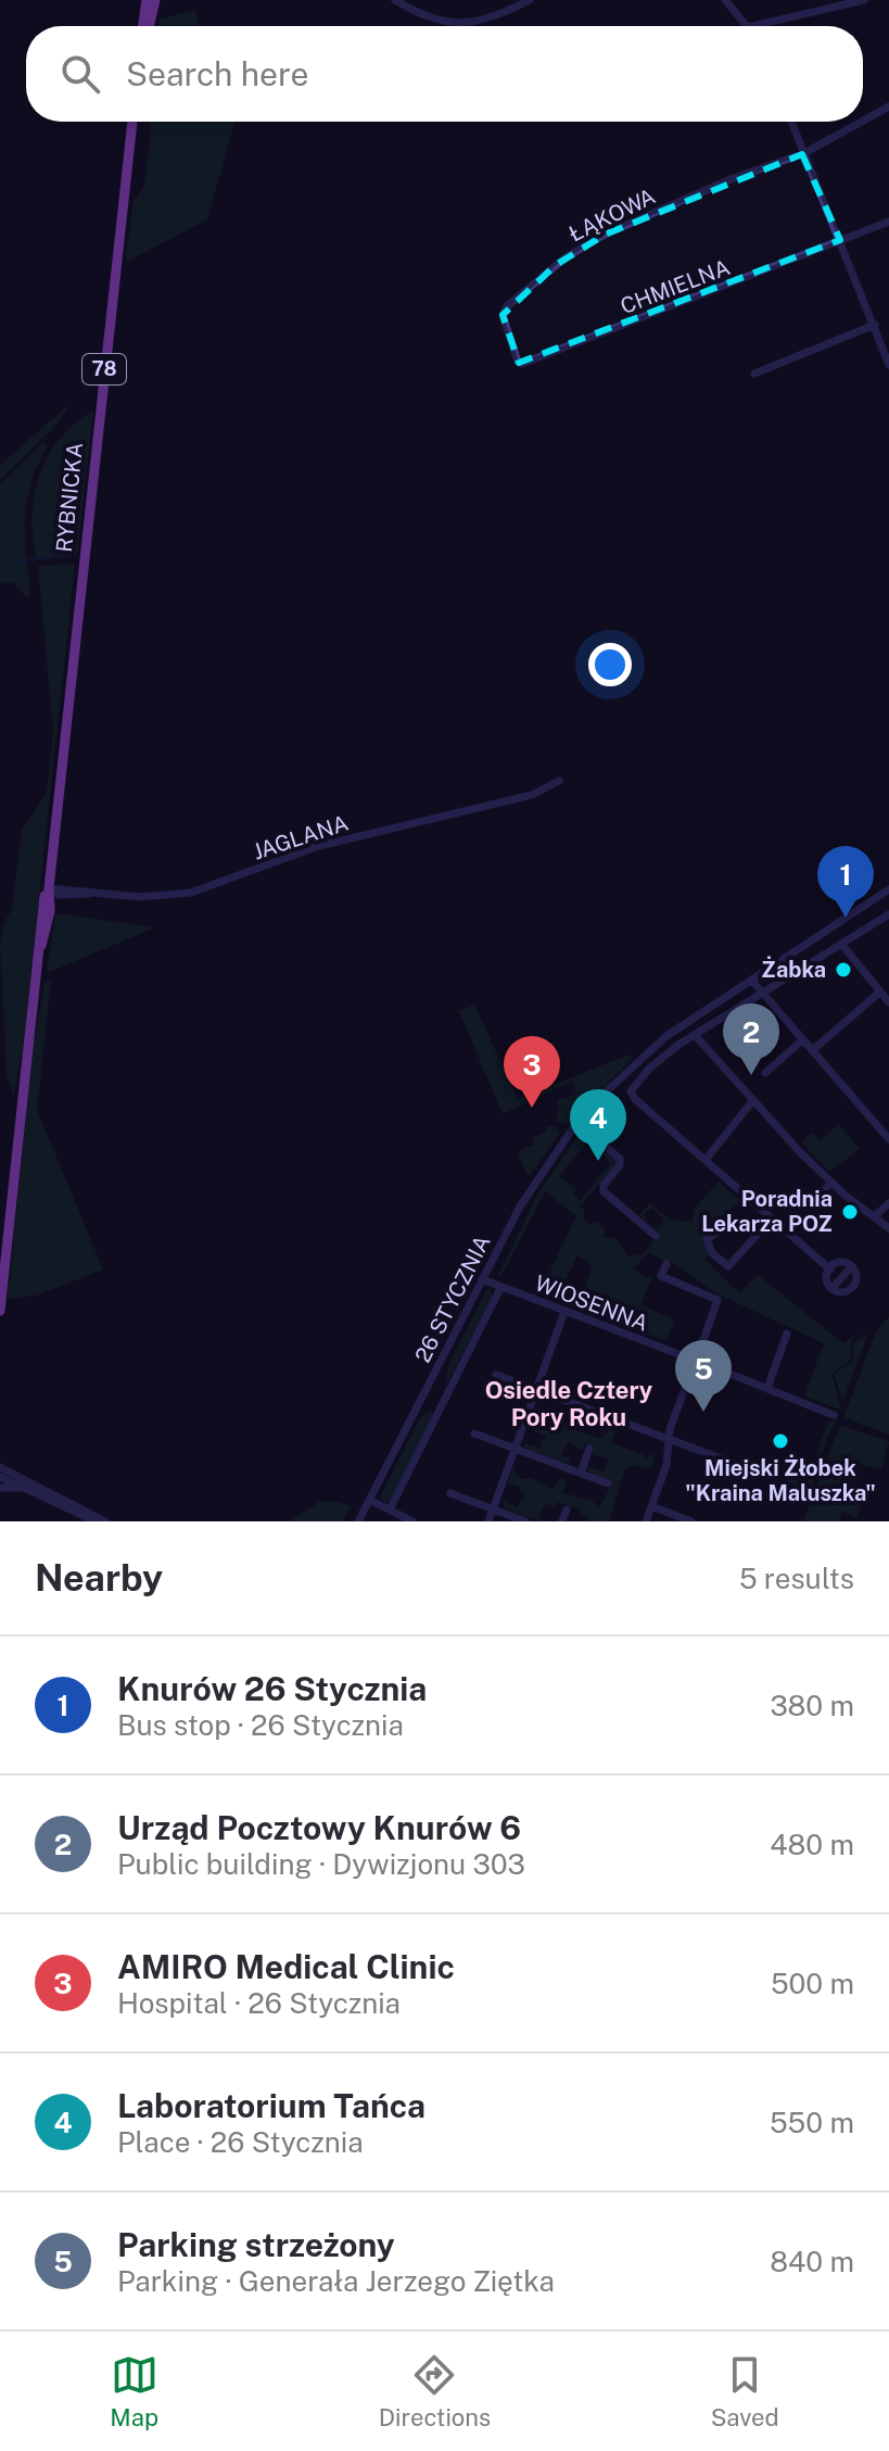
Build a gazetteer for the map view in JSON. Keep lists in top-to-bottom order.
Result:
{
  "streets": {
    "main road": ["78", "RYBNICKA"],
    "street": [
      "ŁĄKOWA",
      "CHMIELNA",
      "JAGLANA",
      "26 STYCZNIA",
      "WIOSENNA"
    ]
  },
  "crossings": [
    ["ŁĄKOWA", "CHMIELNA"],
    ["RYBNICKA", "JAGLANA"],
    ["26 STYCZNIA", "WIOSENNA"]
  ],
  "districts": ["Osiedle Cztery Pory Roku"],
  "places": ["Żabka", "Poradnia Lekarza POZ", "Miejski Żłobek \"Kraina Maluszka\""],
  "page": {
    "search": "Search here",
    "pins": [
      "1",
      "2",
      "3",
      "4",
      "5"
    ],
    "heading": ["Nearby", "5 results"],
    "list": [
      {
        "mark": "1",
        "name": "Knurów 26 Stycznia",
        "note": "Bus stop · 26 Stycznia",
        "value": "380 m"
      },
      {
        "mark": "2",
        "name": "Urząd Pocztowy Knurów 6",
        "note": "Public building · Dywizjonu 303",
        "value": "480 m"
      },
      {
        "mark": "3",
        "name": "AMIRO Medical Clinic",
        "note": "Hospital · 26 Stycznia",
        "value": "500 m"
      },
      {
        "mark": "4",
        "name": "Laboratorium Tańca",
        "note": "Place · 26 Stycznia",
        "value": "550 m"
      },
      {
        "mark": "5",
        "name": "Parking strzeżony",
        "note": "Parking · Generała Jerzego Ziętka",
        "value": "840 m"
      }
    ],
    "nav": ["Map", "Directions", "Saved"]
  }
}
